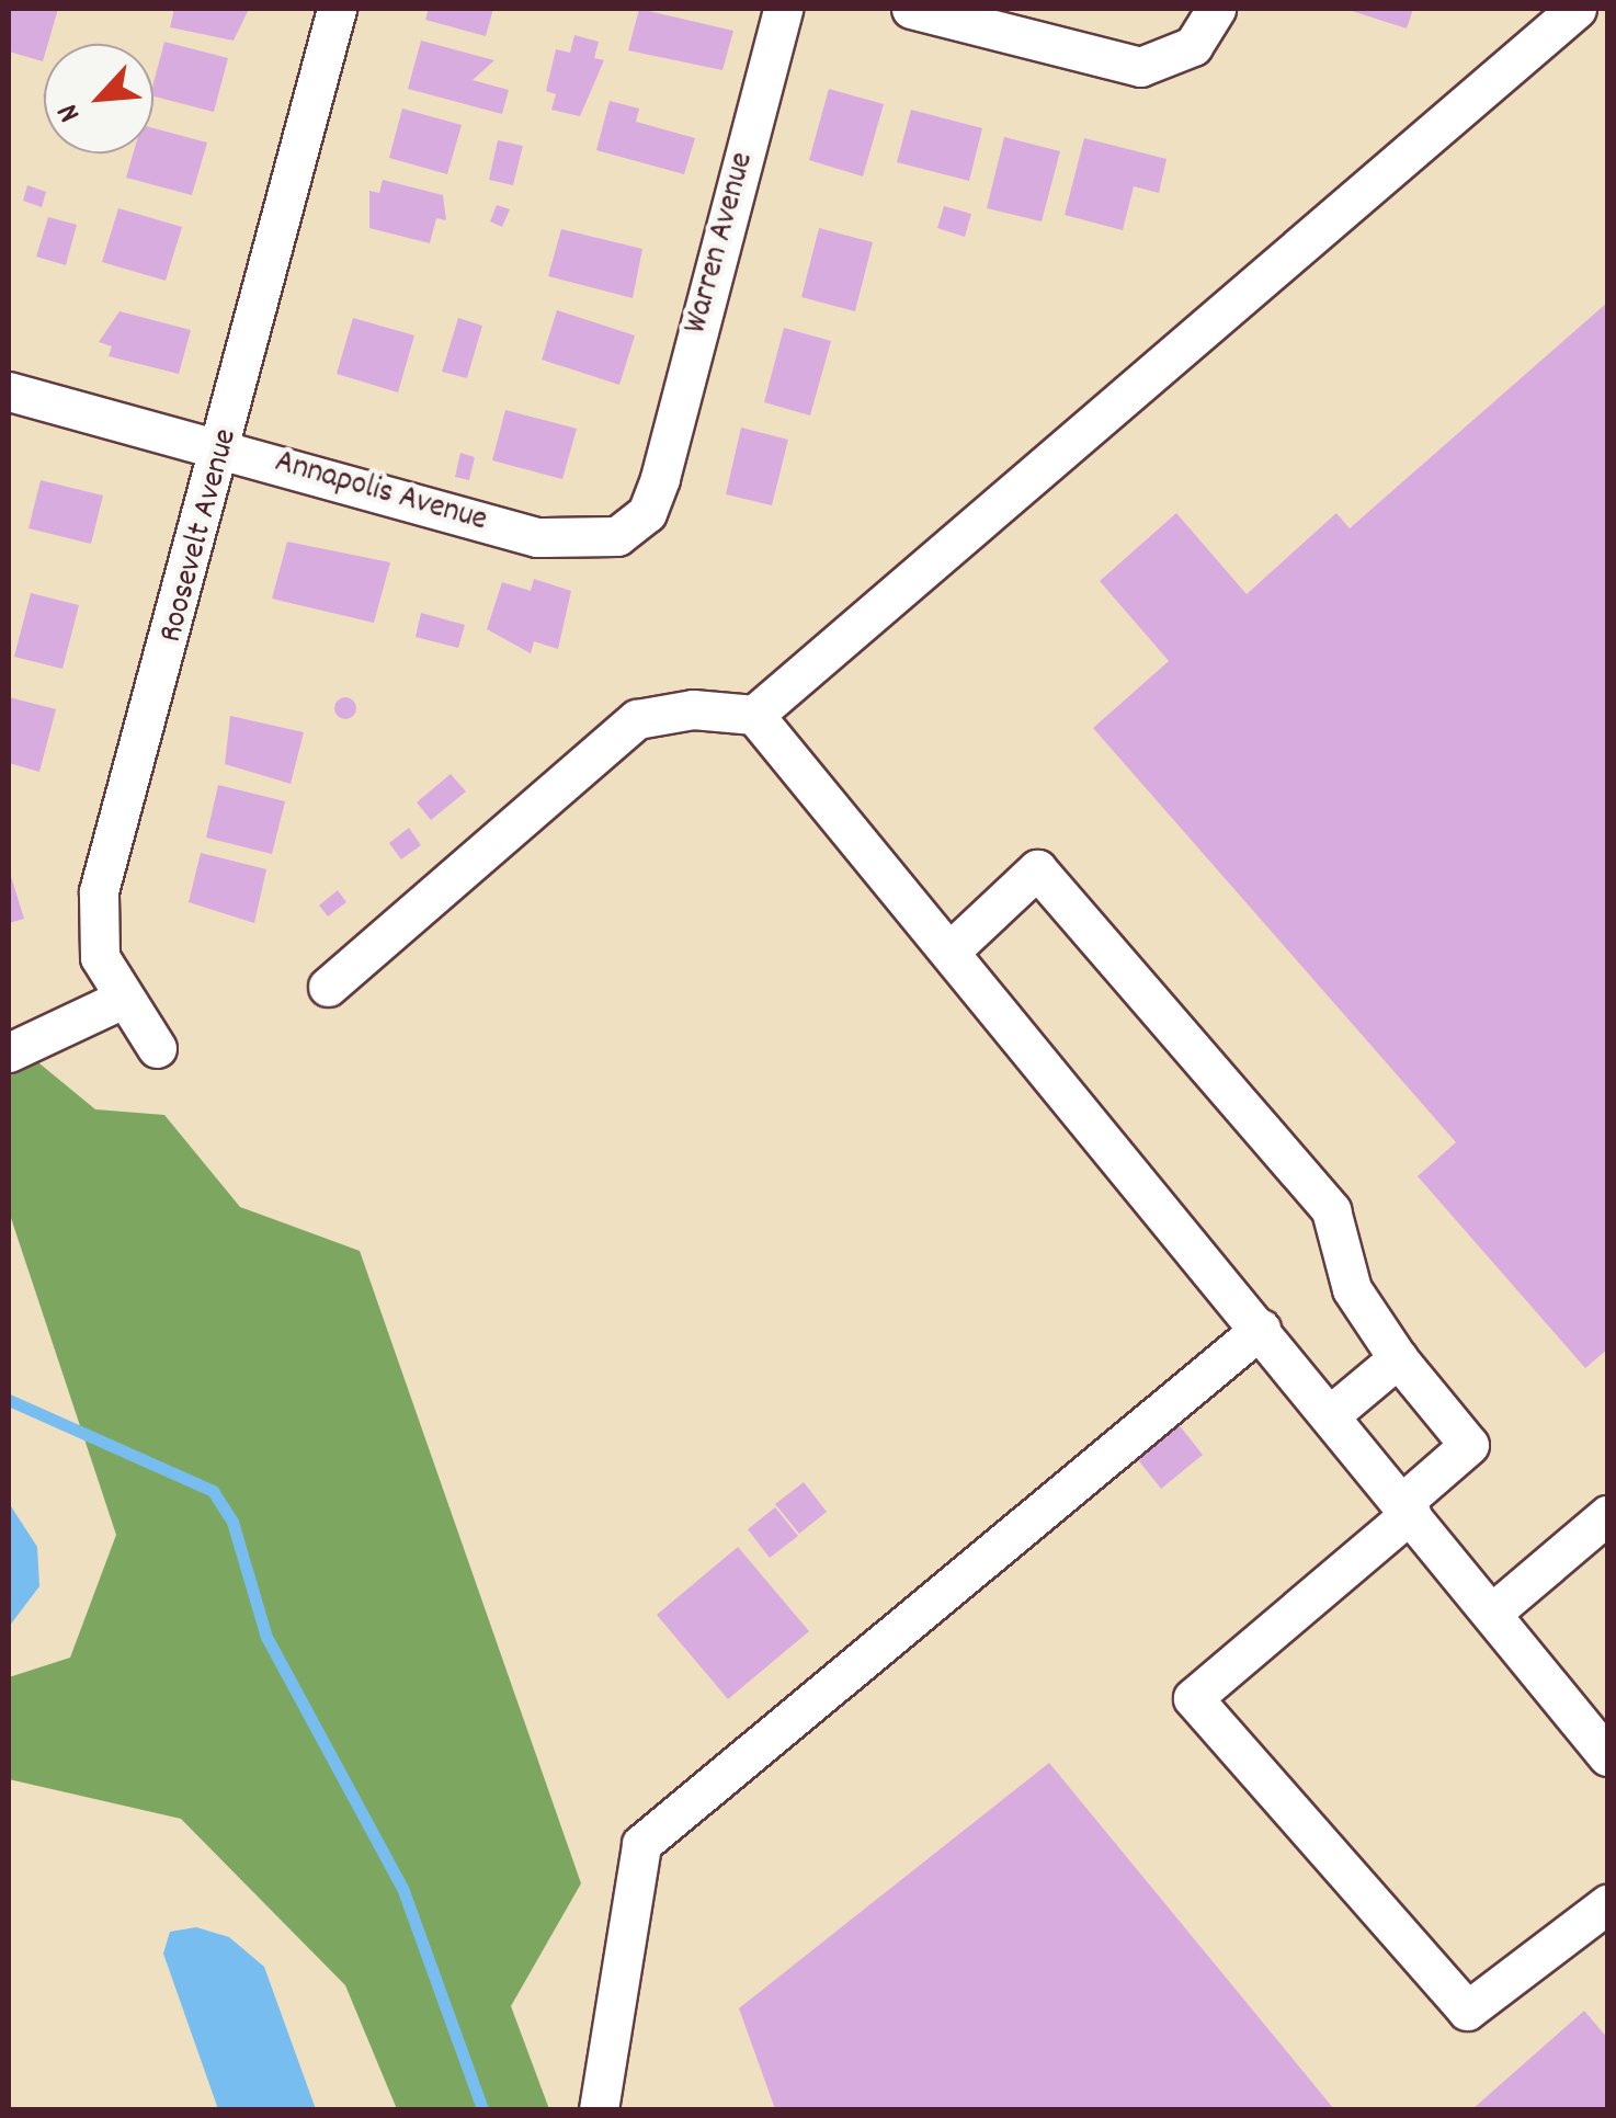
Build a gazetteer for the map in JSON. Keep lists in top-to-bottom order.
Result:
{
  "streets": {
    "street": ["Warren Avenue", "Annapolis Avenue", "Roosevelt Avenue"]
  },
  "crossings": [
    ["Warren Avenue", "Annapolis Avenue"],
    ["Annapolis Avenue", "Roosevelt Avenue"]
  ],
  "north": "bottom left"
}
